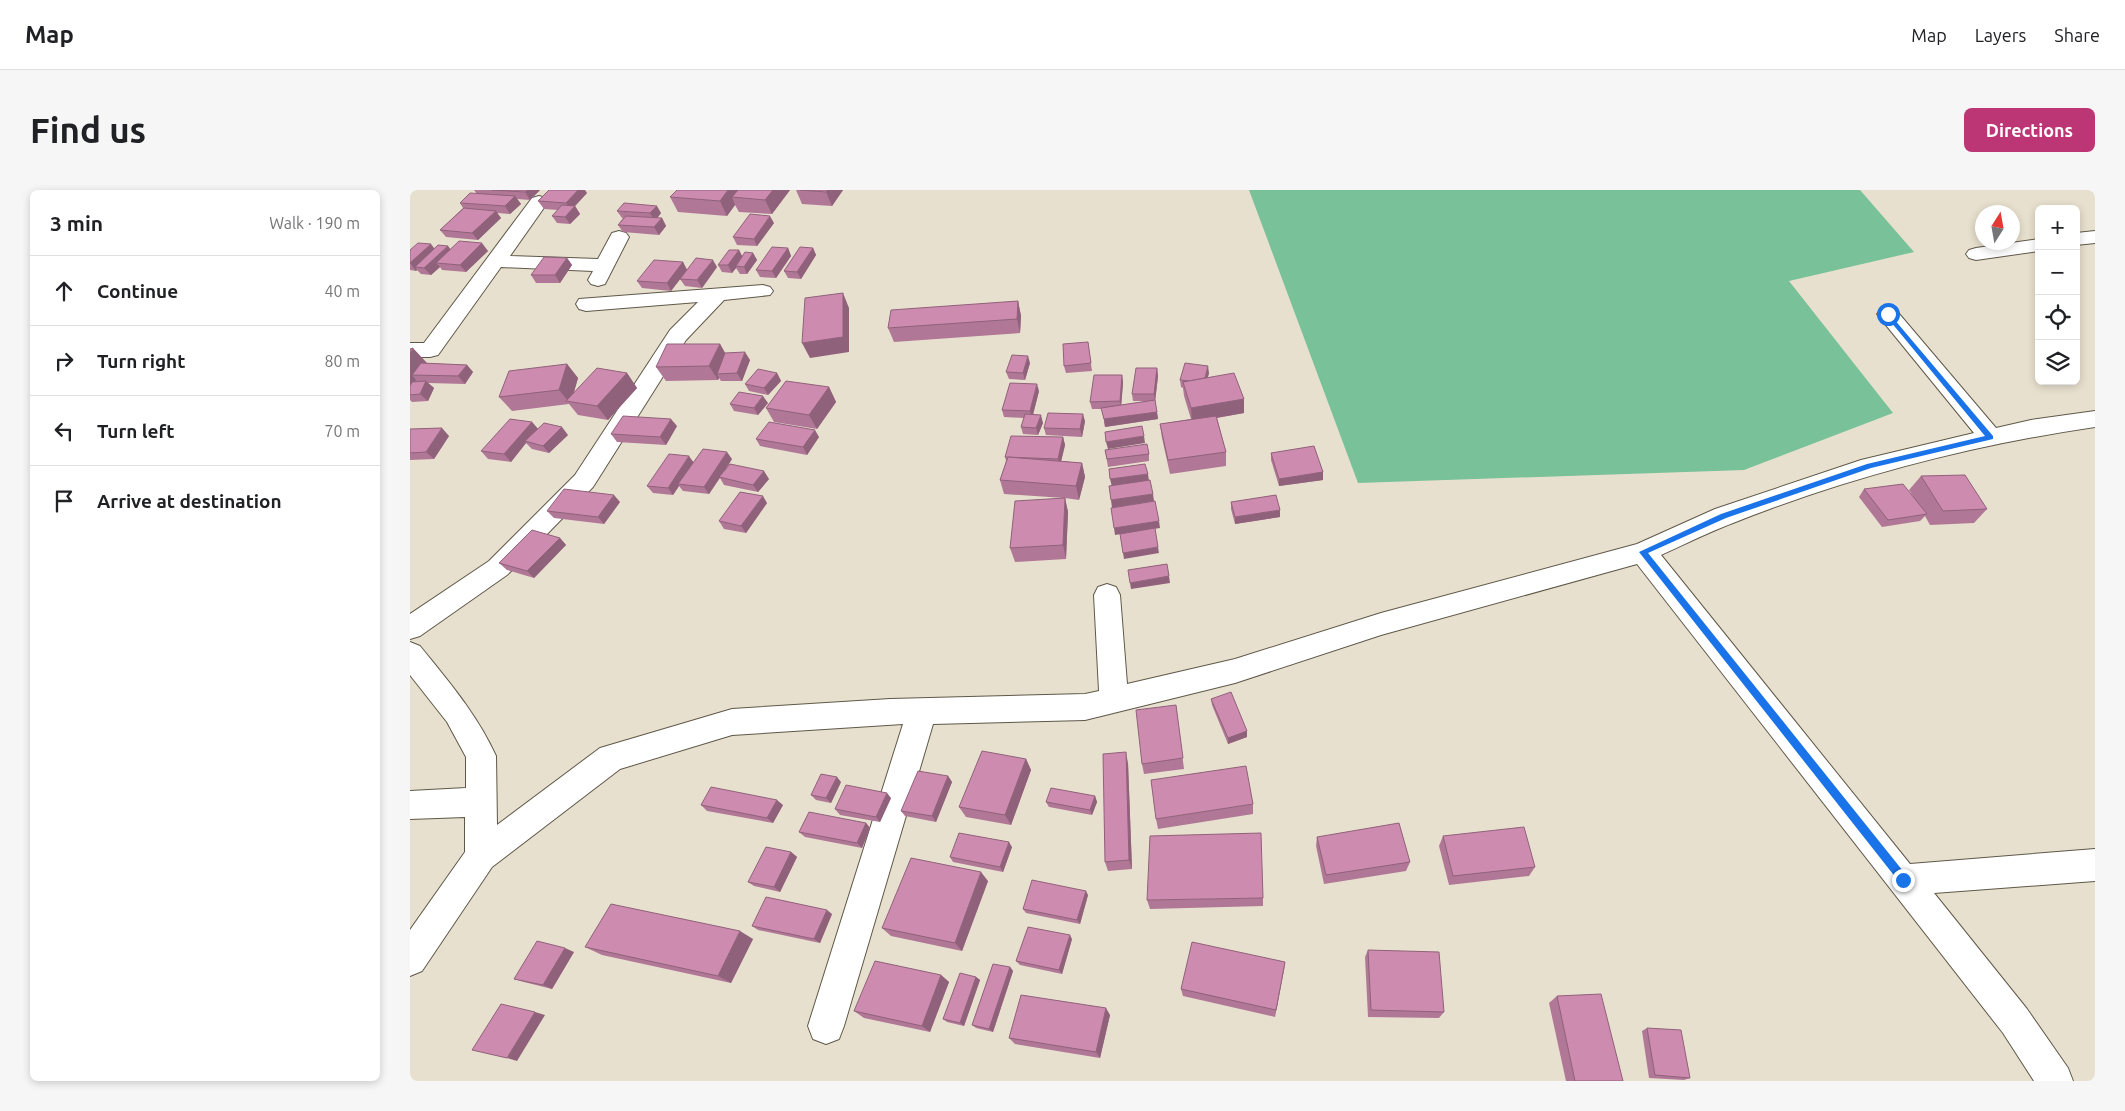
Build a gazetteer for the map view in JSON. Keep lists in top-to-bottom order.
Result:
{
  "north": "top",
  "page": {
    "header": "Map",
    "nav": ["Map", "Layers", "Share"],
    "buttons": "Directions",
    "title": "Find us",
    "heading": ["3 min", "Walk · 190 m"],
    "map_buttons": ["+", "−"],
    "list": [
      ["Continue", "40 m"],
      ["Turn right", "80 m"],
      ["Turn left", "70 m"],
      "Arrive at destination"
    ]
  }
}
